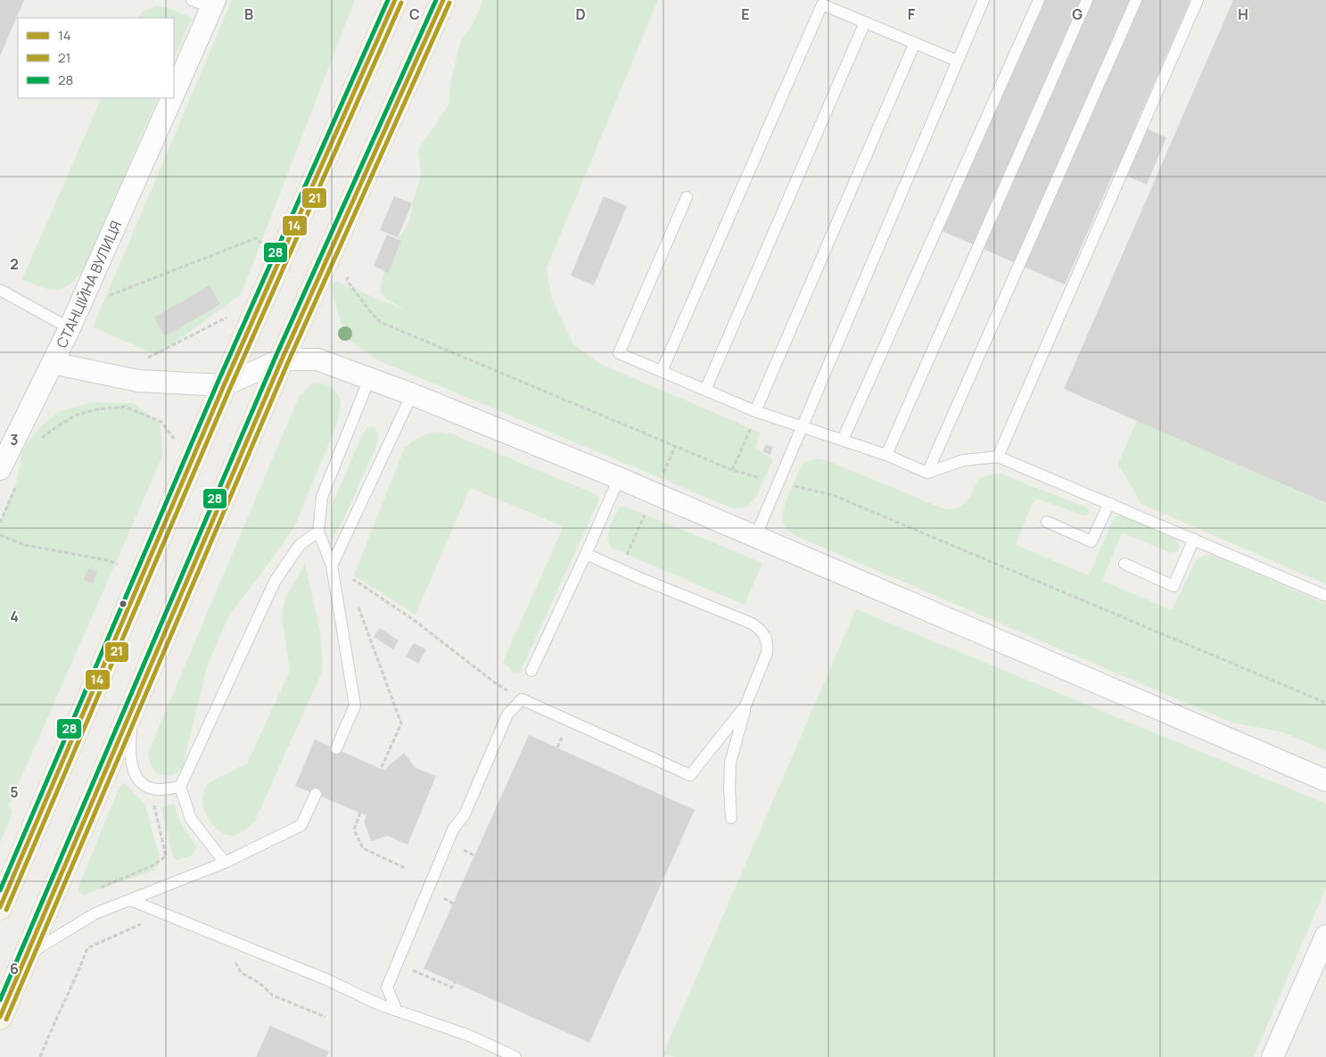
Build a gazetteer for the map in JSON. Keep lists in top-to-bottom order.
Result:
{
  "streets": {
    "street": ["СТАНЦІЙНА ВУЛИЦЯ"]
  },
  "lines": ["transit line 14", "transit line 28", "transit line 21"],
  "legend": ["14", "21", "28"],
  "grid": {
    "columns": [
      "B",
      "C",
      "D",
      "E",
      "F",
      "G",
      "H"
    ],
    "rows": [
      "2",
      "3",
      "4",
      "5",
      "6"
    ]
  }
}
